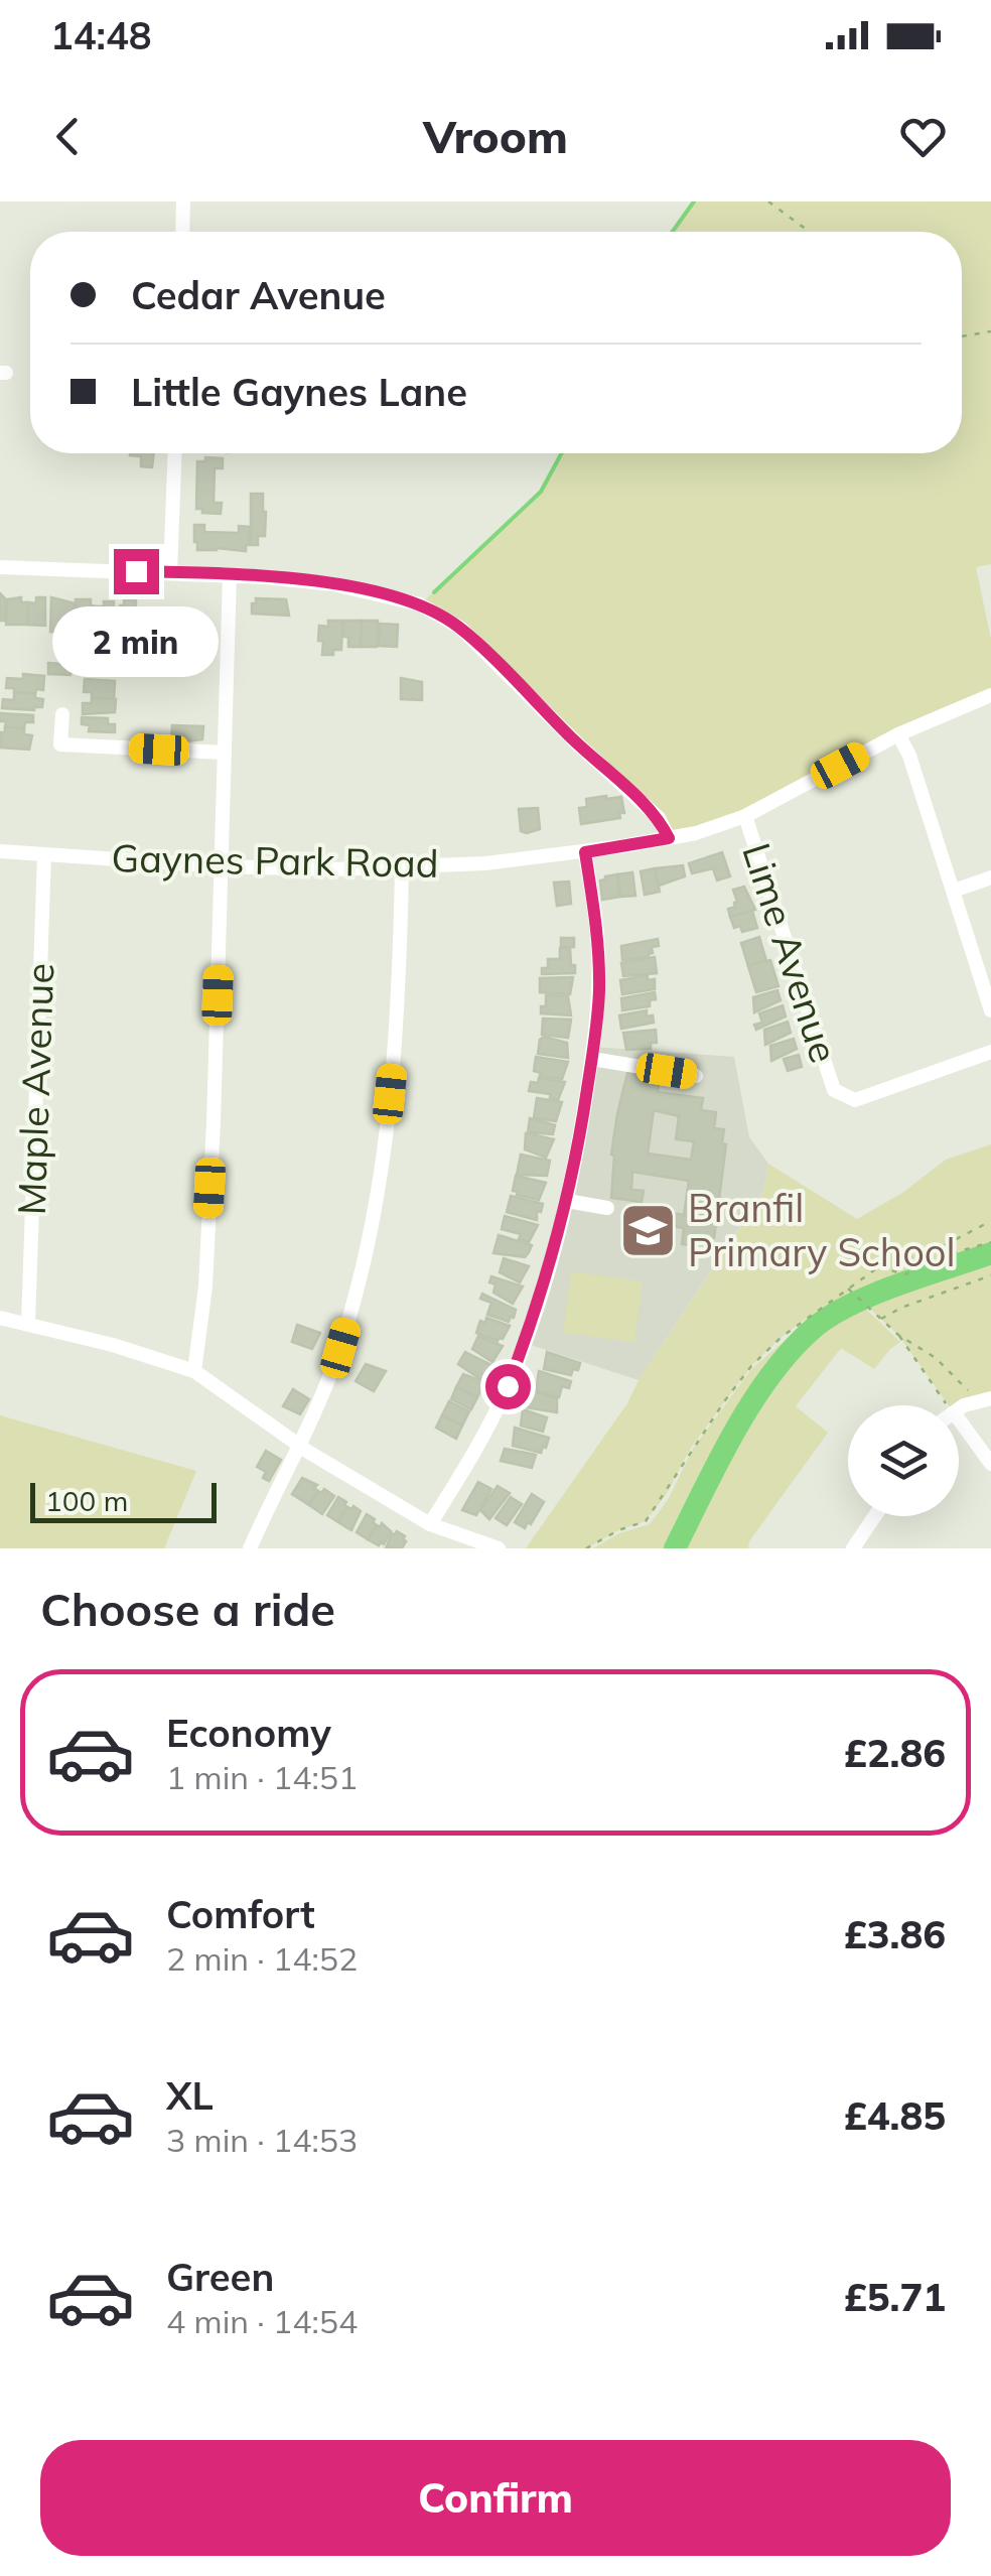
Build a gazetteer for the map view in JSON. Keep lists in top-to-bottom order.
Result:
{
  "streets": {
    "street": ["Gaynes Park Road", "Lime Avenue", "Maple Avenue"]
  },
  "crossings": [
    ["Gaynes Park Road", "Lime Avenue"],
    ["Gaynes Park Road", "Maple Avenue"]
  ],
  "places": {
    "school or university": ["Branfil Primary School"]
  },
  "scale_bar": "100 m",
  "page": {
    "status": "14:48",
    "header": "Vroom",
    "banner": ["Cedar Avenue", "Little Gaynes Lane"],
    "bubble": "2 min",
    "scale": "100 m",
    "heading": "Choose a ride",
    "list": [
      {
        "name": "Economy",
        "note": "1 min · 14:51",
        "value": "£2.86"
      },
      {
        "name": "Comfort",
        "note": "2 min · 14:52",
        "value": "£3.86"
      },
      {
        "name": "XL",
        "note": "3 min · 14:53",
        "value": "£4.85"
      },
      {
        "name": "Green",
        "note": "4 min · 14:54",
        "value": "£5.71"
      }
    ],
    "buttons": "Confirm"
  }
}
